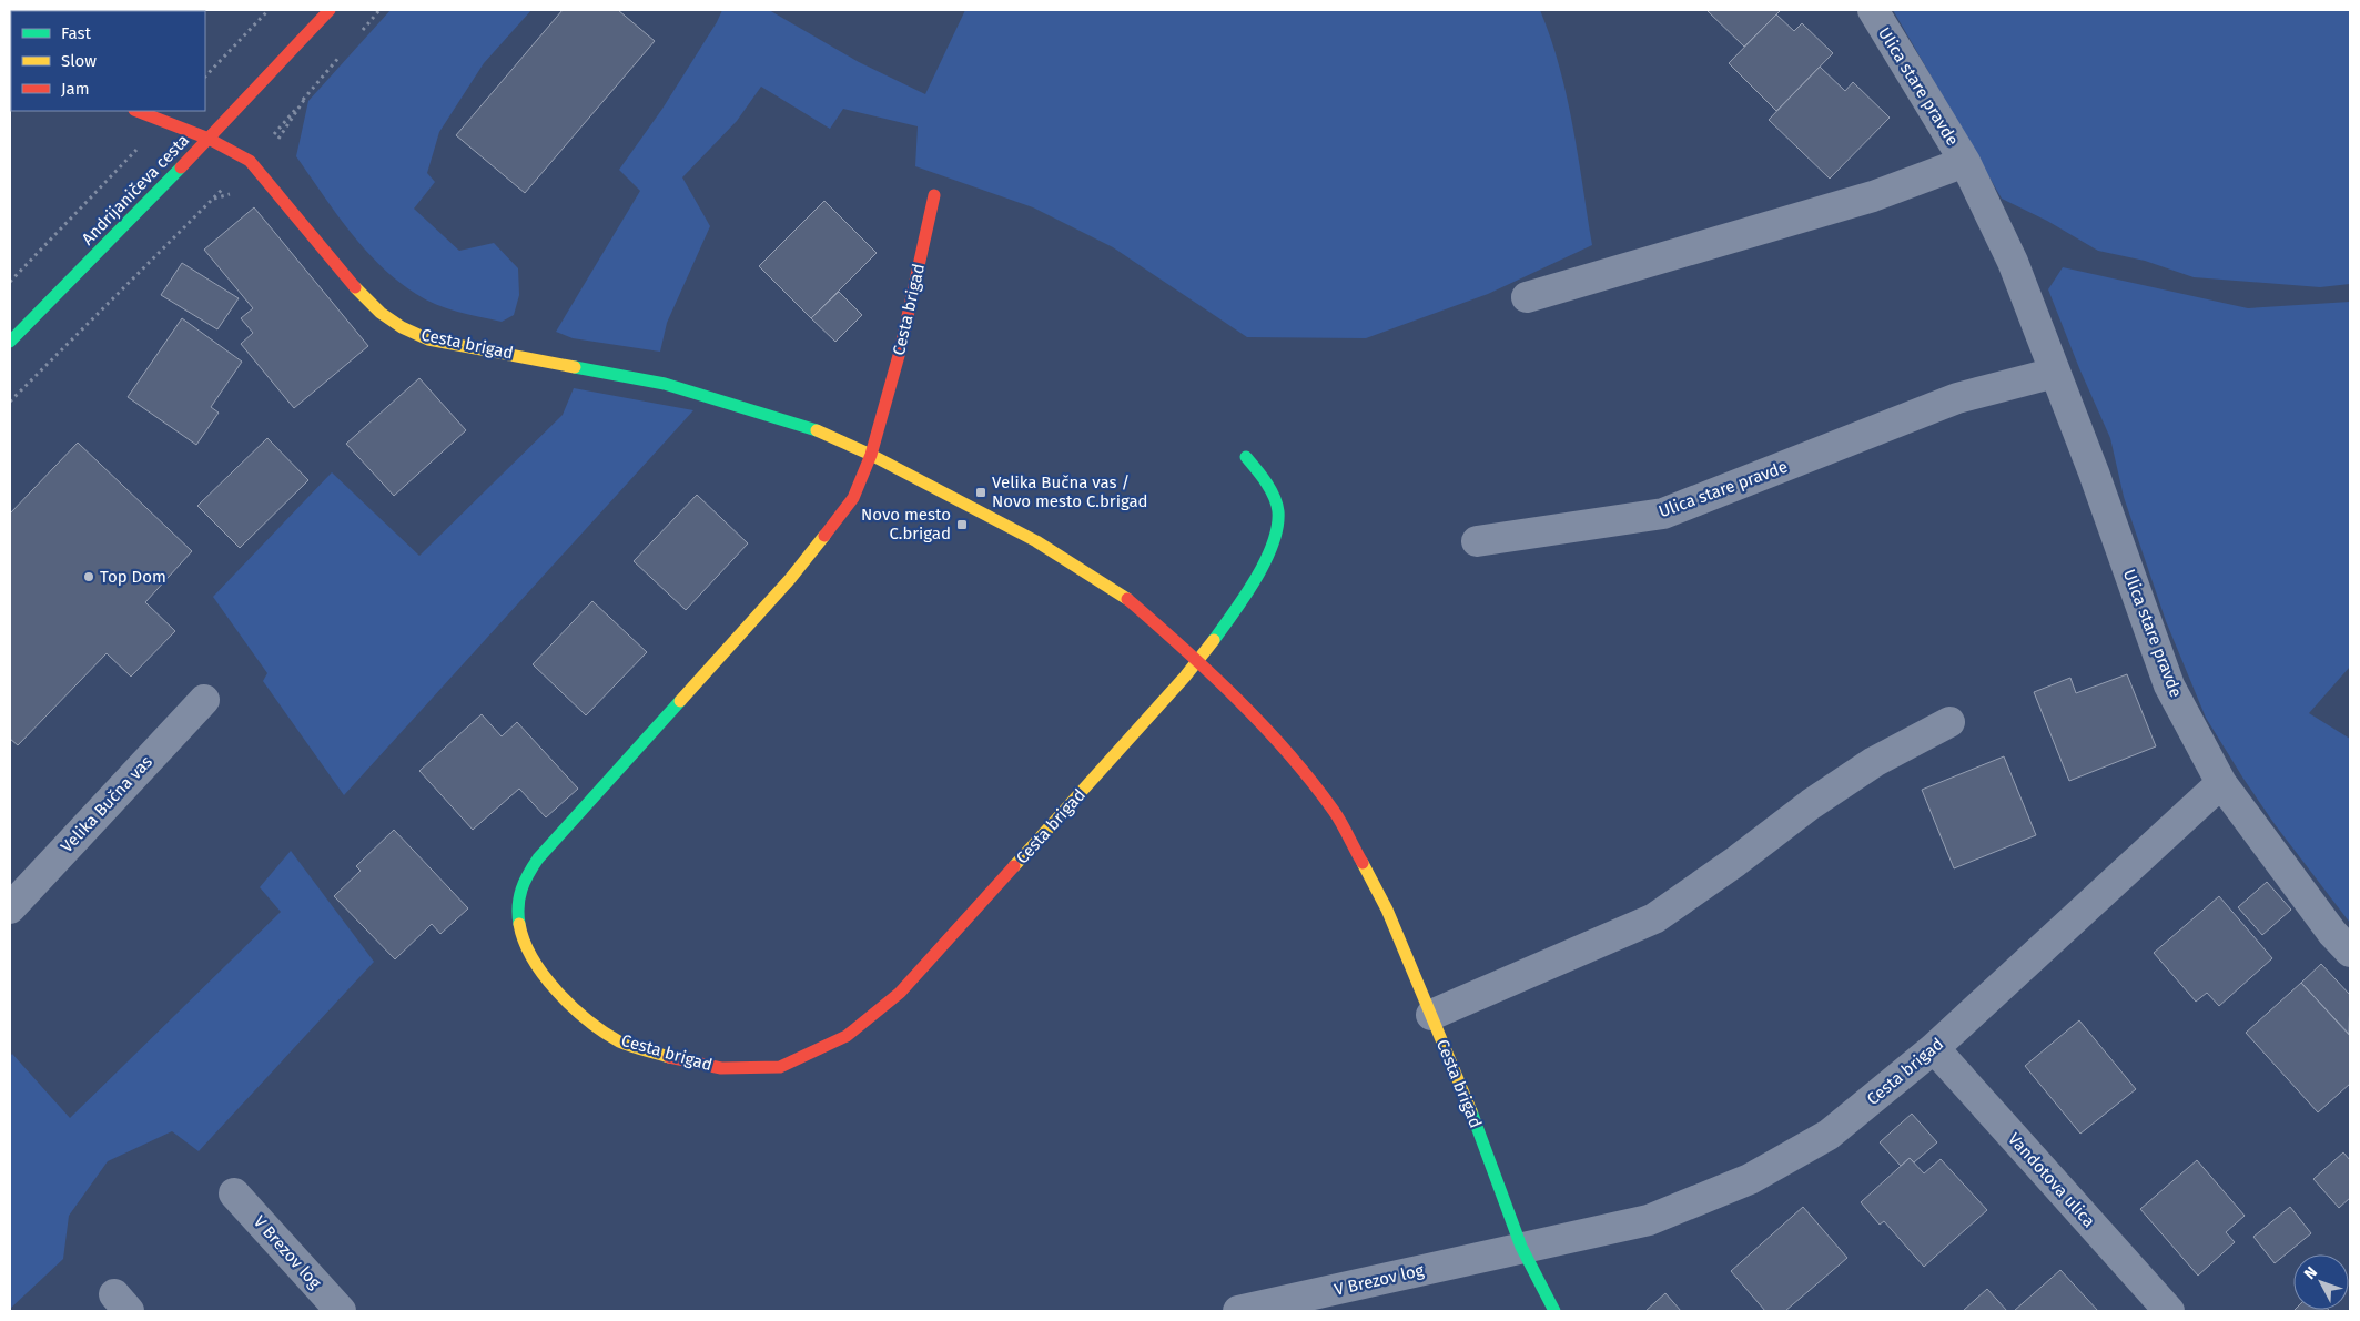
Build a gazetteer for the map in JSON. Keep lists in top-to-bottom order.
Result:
{
  "streets": {
    "street": [
      "Ulica stare pravde",
      "Andrijaničeva cesta",
      "Cesta brigad",
      "Velika Bučna vas",
      "Vandotova ulica",
      "V Brezov log"
    ]
  },
  "crossings": [
    ["Ulica stare pravde", "Cesta brigad"],
    ["Andrijaničeva cesta", "Cesta brigad"],
    ["Cesta brigad", "Vandotova ulica"],
    ["Cesta brigad", "V Brezov log"]
  ],
  "places": {
    "transit": ["Velika Bučna vas / Novo mesto C.brigad", "Novo mesto C.brigad"],
    "other": ["Top Dom"]
  },
  "legend": ["Fast", "Slow", "Jam"],
  "north": "top left"
}
